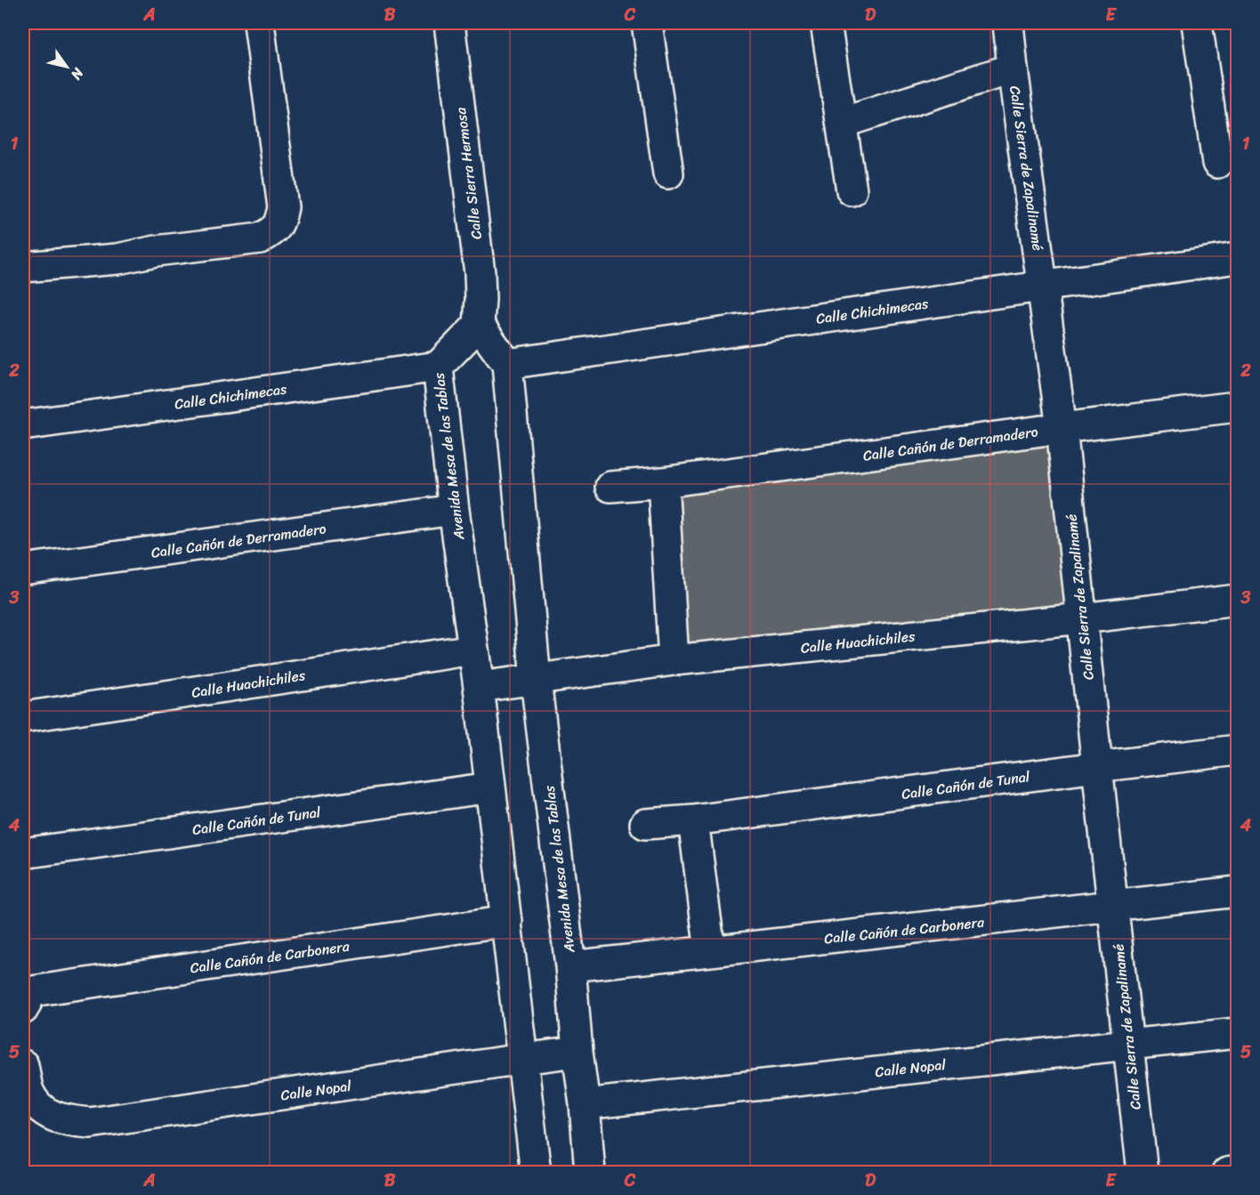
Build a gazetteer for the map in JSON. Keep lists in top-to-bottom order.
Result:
{
  "streets": {
    "street": [
      "Calle Sierra de Zapalinamé",
      "Calle Sierra Hermosa",
      "Calle Chichimecas",
      "Calle Cañón de Derramadero",
      "Avenida Mesa de las Tablas",
      "Calle Huachichiles",
      "Calle Cañón de Tunal",
      "Calle Cañón de Carbonera",
      "Calle Nopal"
    ]
  },
  "crossings": [
    ["Calle Sierra de Zapalinamé", "Calle Chichimecas"],
    ["Calle Sierra de Zapalinamé", "Calle Cañón de Derramadero"],
    ["Calle Sierra de Zapalinamé", "Calle Huachichiles"],
    ["Calle Sierra de Zapalinamé", "Calle Cañón de Tunal"],
    ["Calle Sierra de Zapalinamé", "Calle Cañón de Carbonera"],
    ["Calle Sierra de Zapalinamé", "Calle Nopal"],
    ["Calle Sierra Hermosa", "Avenida Mesa de las Tablas"],
    ["Calle Chichimecas", "Avenida Mesa de las Tablas"],
    ["Calle Cañón de Derramadero", "Avenida Mesa de las Tablas"],
    ["Avenida Mesa de las Tablas", "Calle Huachichiles"],
    ["Avenida Mesa de las Tablas", "Calle Cañón de Tunal"],
    ["Avenida Mesa de las Tablas", "Calle Cañón de Carbonera"],
    ["Avenida Mesa de las Tablas", "Calle Nopal"]
  ],
  "north": "bottom right",
  "grid": {
    "columns": [
      "A",
      "B",
      "C",
      "D",
      "E"
    ],
    "rows": [
      "1",
      "2",
      "3",
      "4",
      "5"
    ]
  }
}
